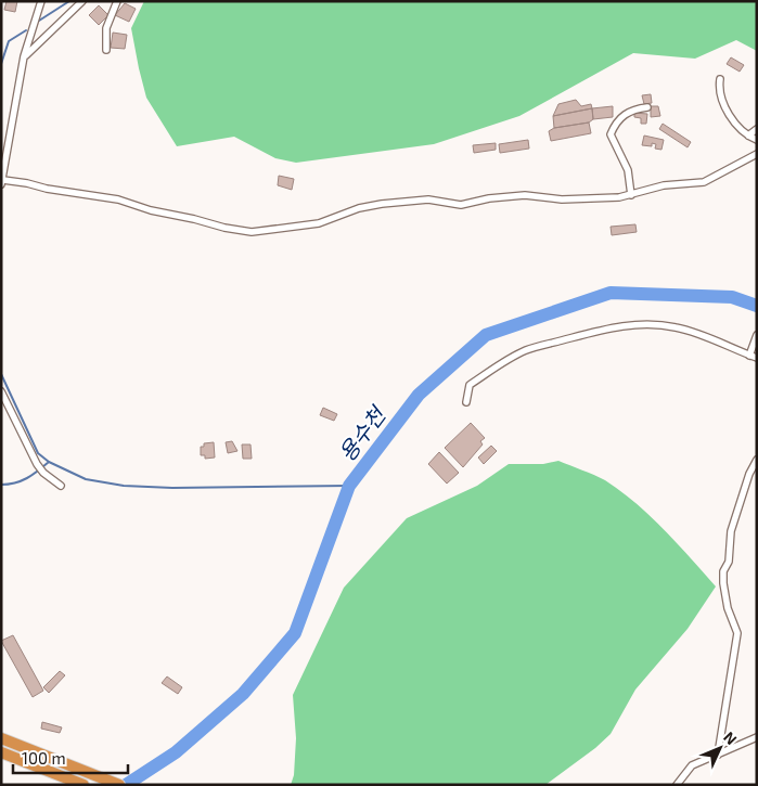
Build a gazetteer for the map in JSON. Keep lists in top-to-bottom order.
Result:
{
  "water": ["용수천"],
  "scale_bar": "100 m",
  "north": "top right"
}
